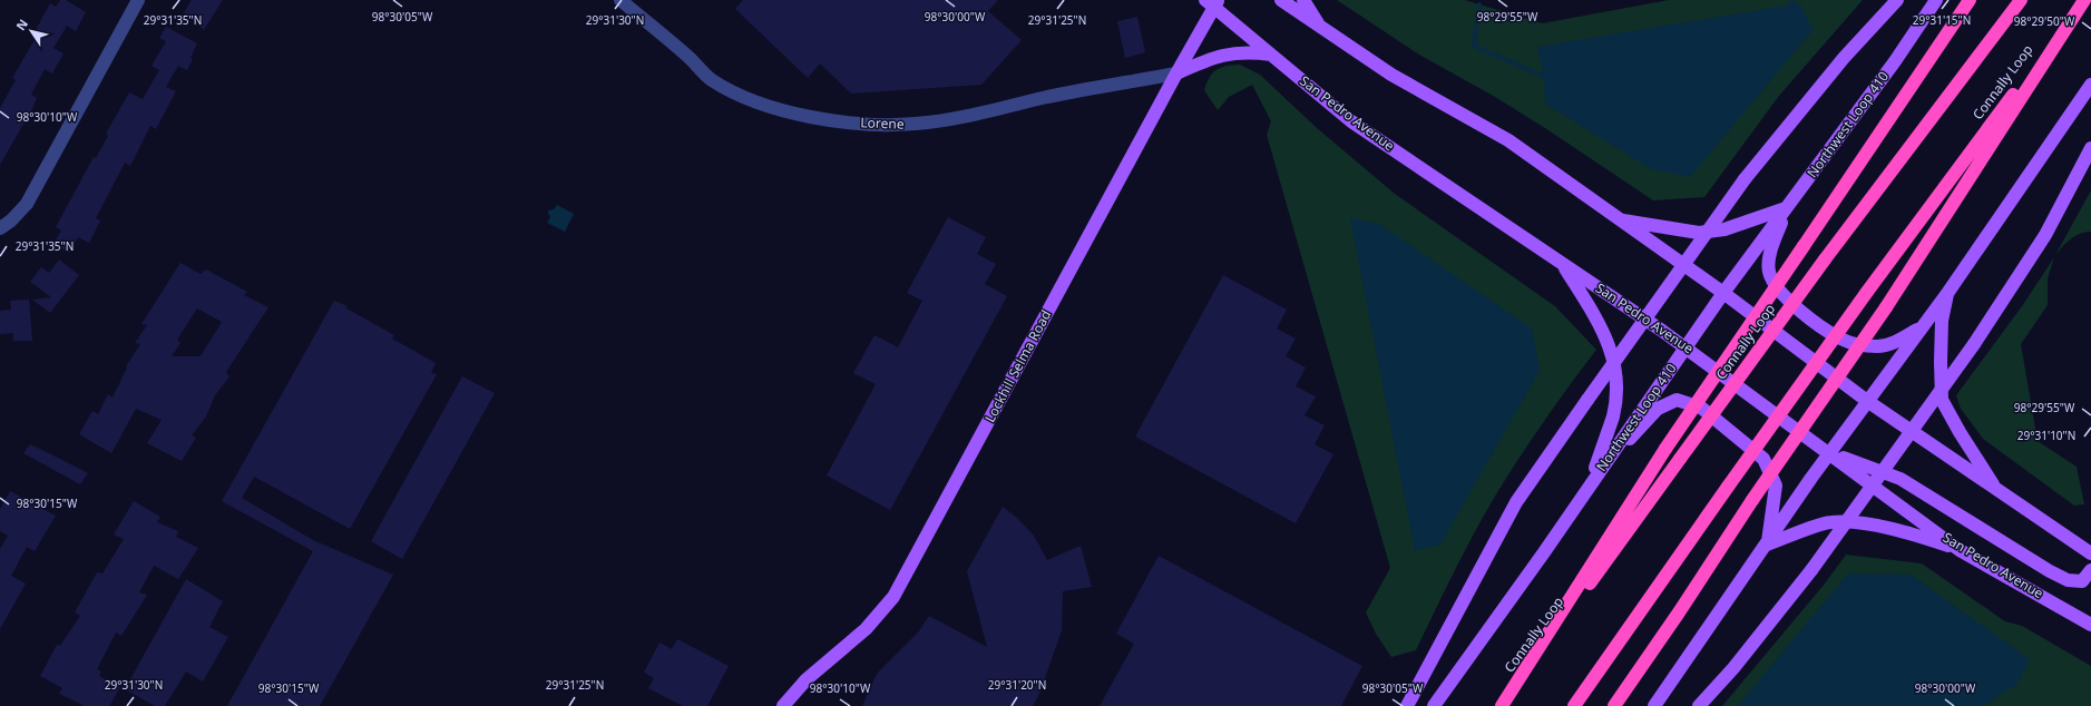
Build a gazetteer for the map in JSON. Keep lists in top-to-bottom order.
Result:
{
  "streets": {
    "highway": ["Connally Loop"],
    "main road": ["San Pedro Avenue", "Northwest Loop 410", "Lockhill Selma Road"],
    "street": ["Lorene"]
  },
  "crossings": [
    ["San Pedro Avenue", "Northwest Loop 410"],
    ["San Pedro Avenue", "Lockhill Selma Road"],
    ["Lorene", "Lockhill Selma Road"]
  ],
  "north": "top left",
  "coordinates": [
    "98°30'00\"W",
    "98°30'05\"W",
    "98°29'55\"W",
    "29°31'35\"N",
    "29°31'30\"N",
    "29°31'25\"N",
    "29°31'15\"N",
    "98°29'50\"W",
    "98°30'10\"W",
    "29°31'10\"N",
    "98°30'15\"W",
    "29°31'20\"N"
  ]
}
